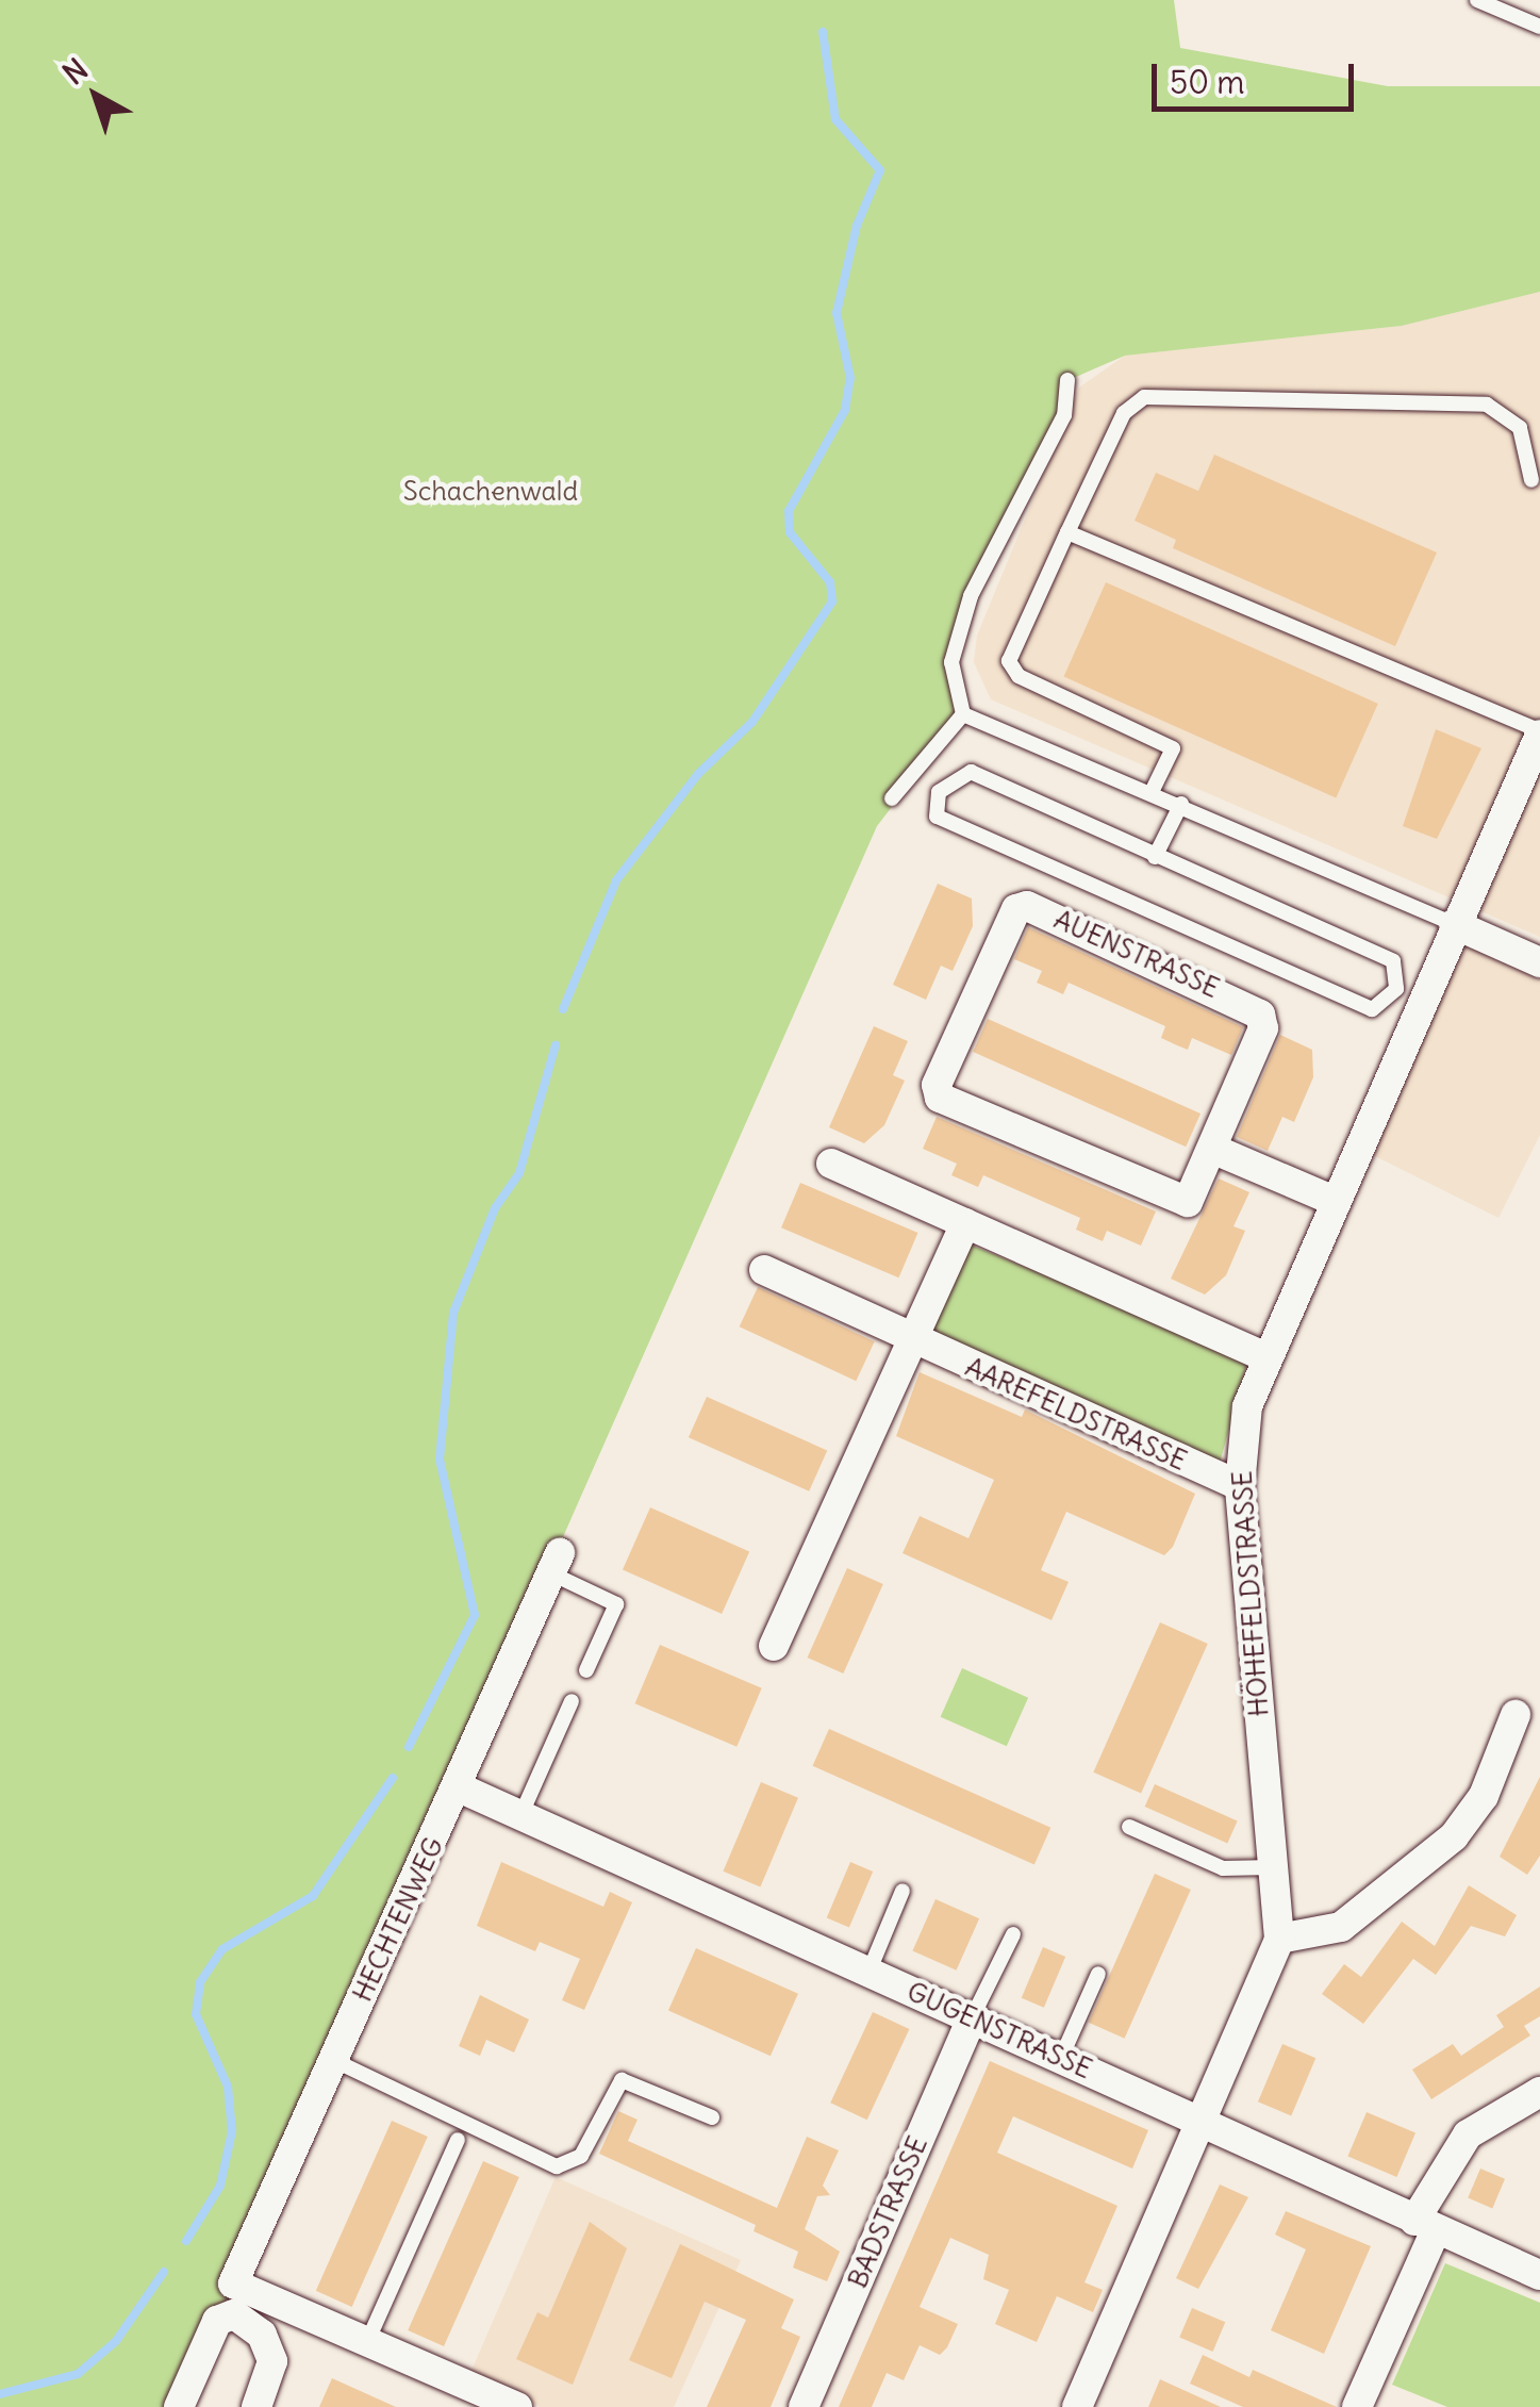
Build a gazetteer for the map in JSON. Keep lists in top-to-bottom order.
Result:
{
  "streets": {
    "street": [
      "AUENSTRASSE",
      "AAREFELDSTRASSE",
      "HÖHEFELDSTRASSE",
      "HECHTENWEG",
      "GUGENSTRASSE",
      "BADSTRASSE"
    ]
  },
  "crossings": [
    ["AAREFELDSTRASSE", "HÖHEFELDSTRASSE"],
    ["HÖHEFELDSTRASSE", "GUGENSTRASSE"],
    ["HECHTENWEG", "GUGENSTRASSE"],
    ["GUGENSTRASSE", "BADSTRASSE"]
  ],
  "parks": ["Schachenwald"],
  "scale_bar": "50 m",
  "north": "top left"
}
